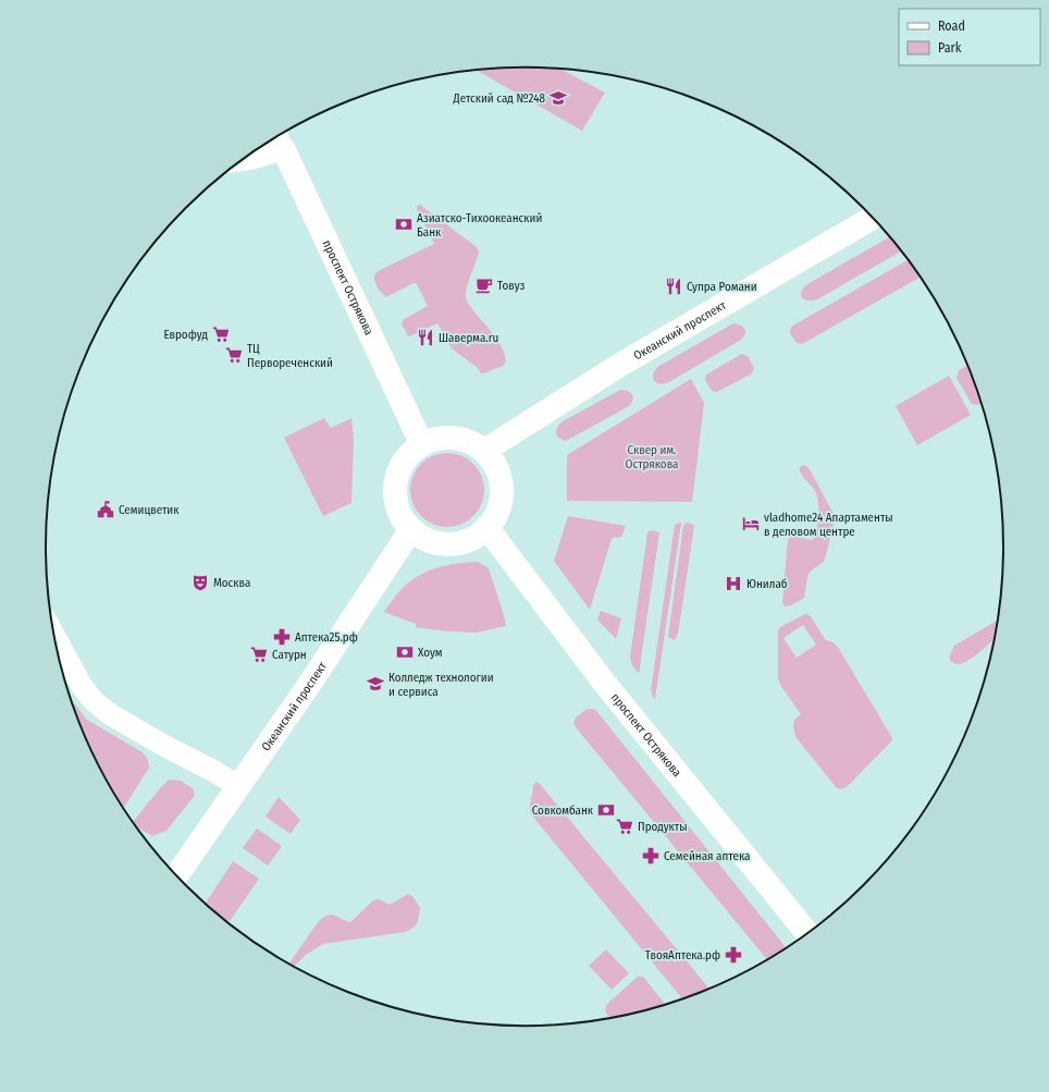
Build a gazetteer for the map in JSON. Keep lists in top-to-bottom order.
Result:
{
  "streets": {
    "main road": ["проспект Острякова", "Океанский проспект"]
  },
  "crossings": [
    ["проспект Острякова", "Океанский проспект"]
  ],
  "parks": ["Сквер им. Острякова"],
  "places": {
    "school or university": ["Детский сад №248", "Колледж технологии и сервиса"],
    "bank": ["Азиатско-Тихоокеанский Банк", "Хоум", "Совкомбанк"],
    "cafe": ["Товуз"],
    "restaurant": ["Супра Романи", "Шаверма.ru"],
    "supermarket": [
      "Еврофуд",
      "ТЦ Первореченский",
      "Сатурн",
      "Продукты"
    ],
    "public building": ["Семицветик"],
    "hotel": ["vladhome24 Апартаменты в деловом центре"],
    "theatre": ["Москва"],
    "hospital": ["Юнилаб"],
    "pharmacy": ["Аптека25.рф", "Семейная аптека", "ТвояАптека.рф"]
  },
  "legend": ["Road", "Park"]
}
